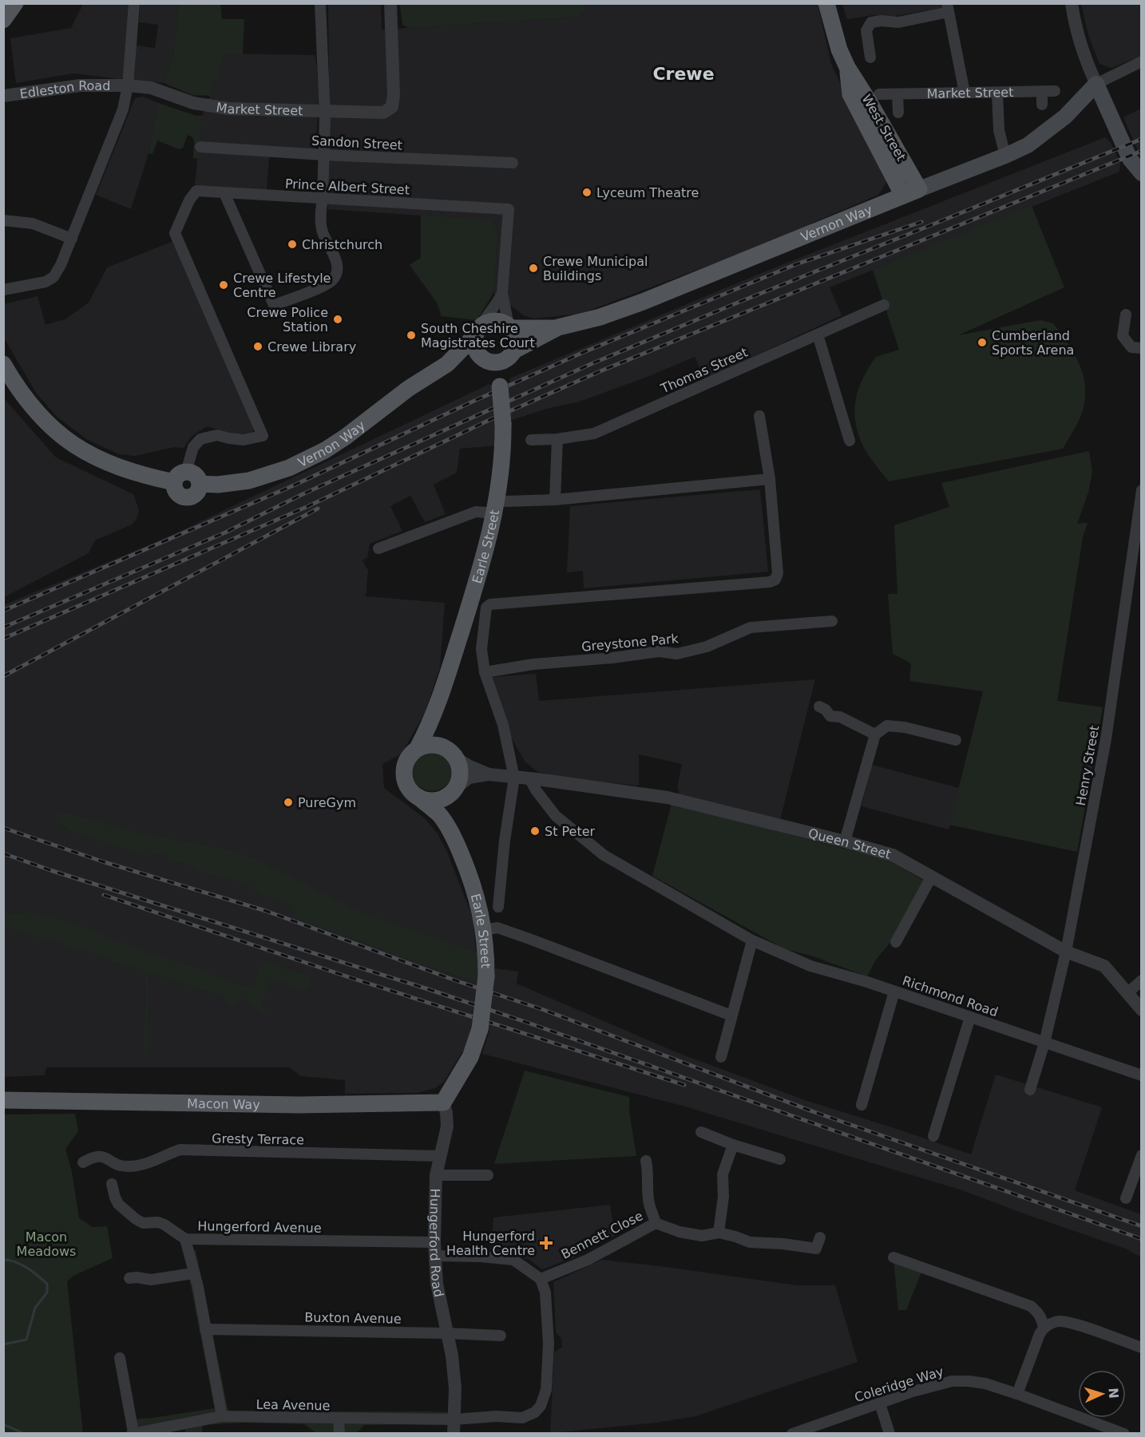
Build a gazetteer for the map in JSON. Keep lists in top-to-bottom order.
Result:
{
  "streets": {
    "main road": [
      "West Street",
      "Vernon Way",
      "Earle Street",
      "Macon Way"
    ],
    "street": [
      "Edleston Road",
      "Market Street",
      "Sandon Street",
      "Prince Albert Street",
      "Thomas Street",
      "Greystone Park",
      "Henry Street",
      "Queen Street",
      "Richmond Road",
      "Gresty Terrace",
      "Hungerford Avenue",
      "Bennett Close",
      "Hungerford Road",
      "Buxton Avenue",
      "Coleridge Way",
      "Lea Avenue"
    ]
  },
  "crossings": [
    ["Edleston Road", "Market Street"],
    ["West Street", "Vernon Way"],
    ["Prince Albert Street", "Vernon Way"],
    ["Vernon Way", "Earle Street"],
    ["Earle Street", "Greystone Park"],
    ["Earle Street", "Queen Street"],
    ["Earle Street", "Macon Way"],
    ["Earle Street", "Hungerford Road"],
    ["Henry Street", "Queen Street"],
    ["Henry Street", "Richmond Road"],
    ["Queen Street", "Richmond Road"],
    ["Macon Way", "Hungerford Road"],
    ["Gresty Terrace", "Hungerford Road"],
    ["Hungerford Avenue", "Bennett Close"],
    ["Hungerford Avenue", "Hungerford Road"],
    ["Hungerford Avenue", "Lea Avenue"],
    ["Bennett Close", "Lea Avenue"],
    ["Hungerford Road", "Buxton Avenue"],
    ["Hungerford Road", "Lea Avenue"]
  ],
  "districts": ["Crewe"],
  "parks": ["Macon Meadows"],
  "places": {
    "other": [
      "Lyceum Theatre",
      "Christchurch",
      "Crewe Municipal Buildings",
      "Crewe Lifestyle Centre",
      "Crewe Police Station",
      "South Cheshire Magistrates Court",
      "Cumberland Sports Arena",
      "Crewe Library",
      "PureGym",
      "St Peter"
    ],
    "health": ["Hungerford Health Centre"]
  },
  "north": "right"
}
